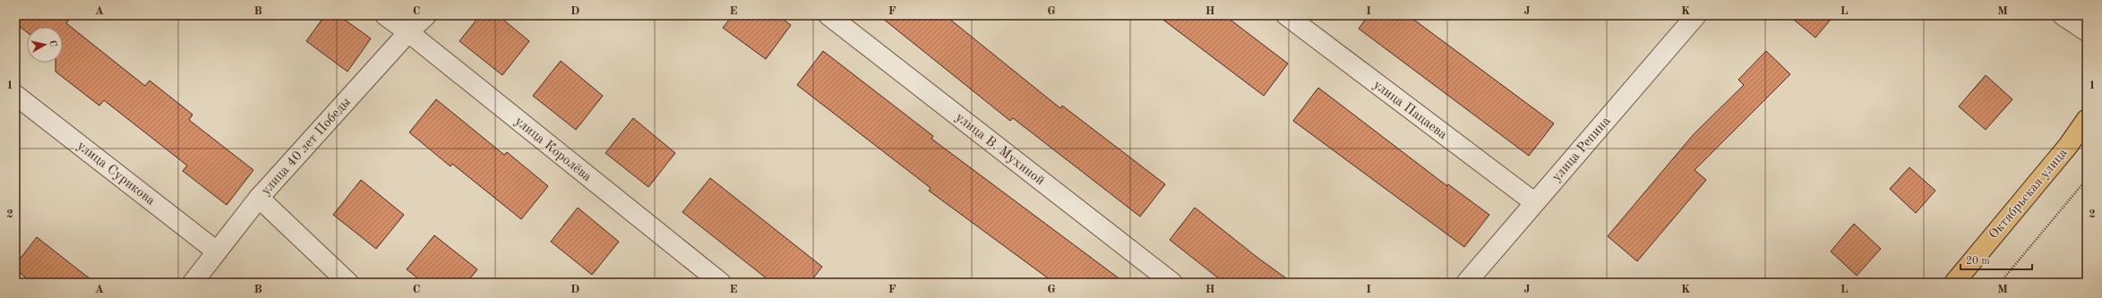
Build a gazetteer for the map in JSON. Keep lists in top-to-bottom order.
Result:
{
  "streets": {
    "main road": ["Октябрьская улица"],
    "street": [
      "улица Пацаева",
      "улица 40 лет Победы",
      "улица Королёва",
      "улица В. Мухиной",
      "улица Репина",
      "улица Сурикова"
    ]
  },
  "crossings": [
    ["улица Пацаева", "улица Репина"],
    ["улица 40 лет Победы", "улица Королёва"],
    ["улица 40 лет Победы", "улица Сурикова"]
  ],
  "scale_bar": "20 m",
  "north": "right",
  "grid": {
    "columns": [
      "A",
      "B",
      "C",
      "D",
      "E",
      "F",
      "G",
      "H",
      "I",
      "J",
      "K",
      "L",
      "M"
    ],
    "rows": ["1", "2"]
  }
}
